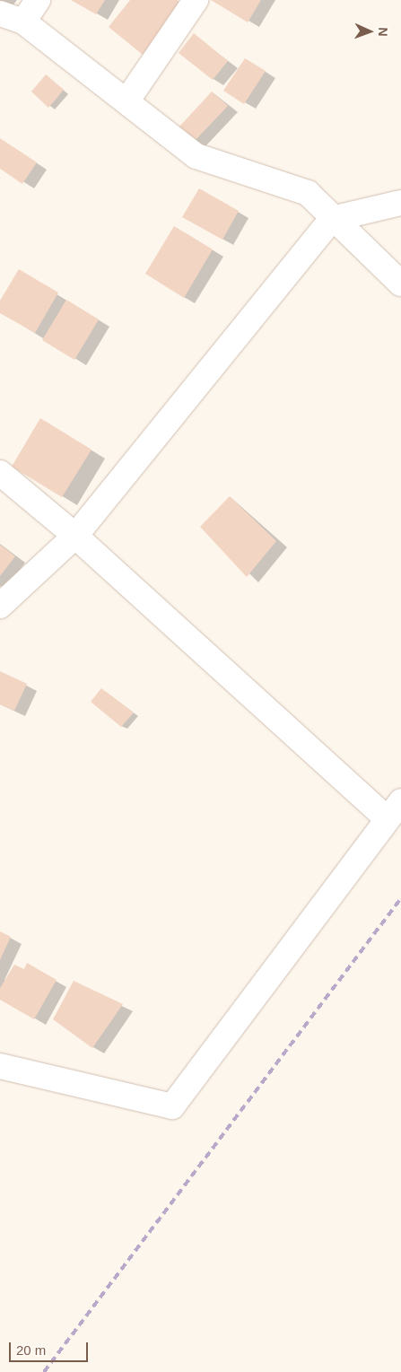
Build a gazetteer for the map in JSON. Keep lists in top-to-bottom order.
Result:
{
  "scale_bar": "20 m",
  "north": "right"
}
